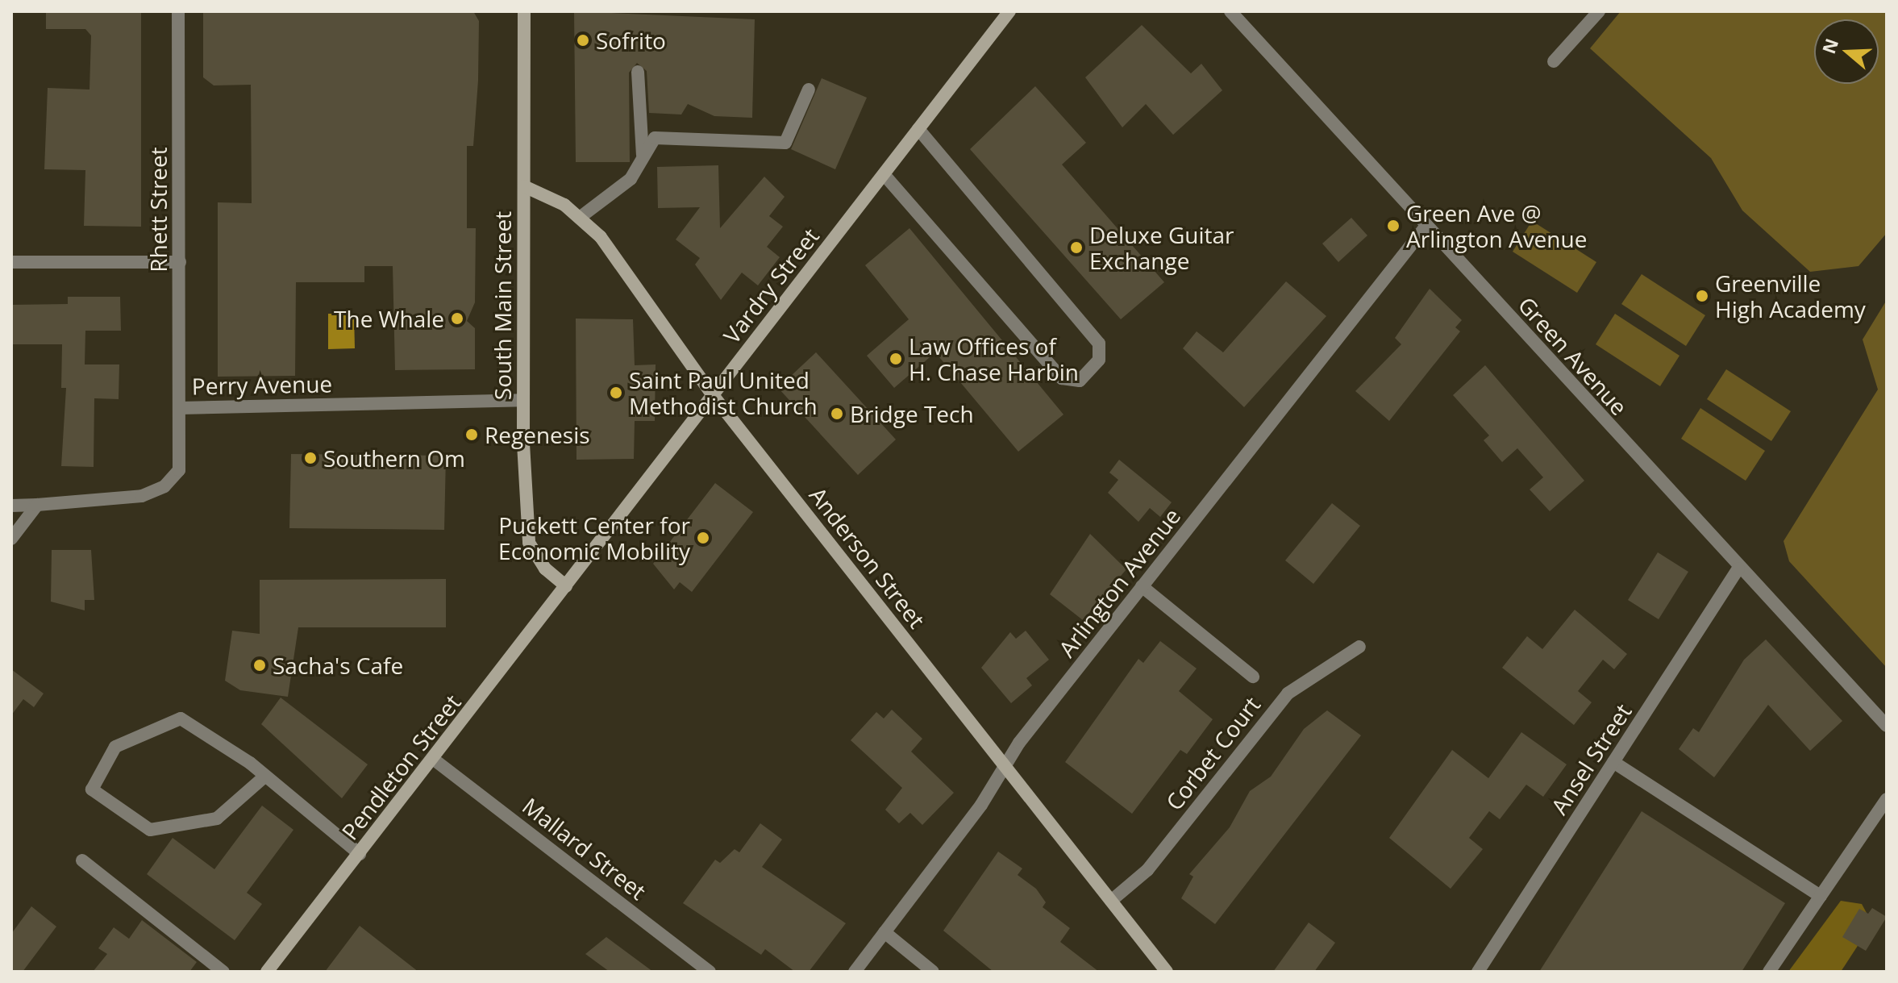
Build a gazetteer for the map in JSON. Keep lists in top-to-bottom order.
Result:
{
  "streets": {
    "main road": [
      "Vardry Street",
      "South Main Street",
      "Anderson Street",
      "Pendleton Street"
    ],
    "street": [
      "Rhett Street",
      "Green Avenue",
      "Perry Avenue",
      "Arlington Avenue",
      "Corbet Court",
      "Ansel Street",
      "Mallard Street"
    ]
  },
  "crossings": [
    ["Rhett Street", "Perry Avenue"],
    ["Vardry Street", "South Main Street"],
    ["Vardry Street", "Anderson Street"],
    ["Vardry Street", "Pendleton Street"],
    ["South Main Street", "Perry Avenue"],
    ["South Main Street", "Anderson Street"],
    ["South Main Street", "Pendleton Street"],
    ["Green Avenue", "Arlington Avenue"],
    ["Green Avenue", "Ansel Street"],
    ["Anderson Street", "Arlington Avenue"],
    ["Anderson Street", "Corbet Court"],
    ["Pendleton Street", "Mallard Street"]
  ],
  "places": [
    "Sofrito",
    "Green Ave @ Arlington Avenue",
    "Deluxe Guitar Exchange",
    "Greenville High Academy",
    "The Whale",
    "Law Offices of H. Chase Harbin",
    "Saint Paul United Methodist Church",
    "Bridge Tech",
    "Regenesis",
    "Southern Om",
    "Puckett Center for Economic Mobility",
    "Sacha's Cafe"
  ],
  "north": "left"
}
